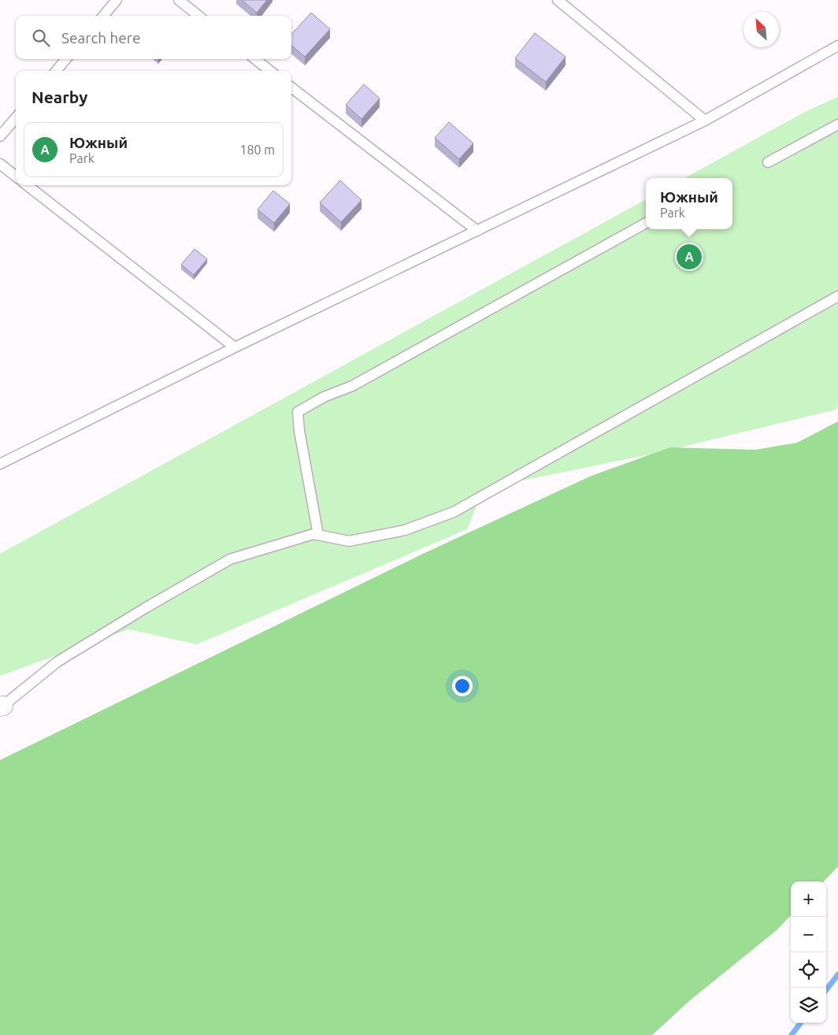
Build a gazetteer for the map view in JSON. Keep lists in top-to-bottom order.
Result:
{
  "north": "top left",
  "page": {
    "search": "Search here",
    "heading": "Nearby",
    "list": [
      {
        "mark": "A",
        "name": "Южный",
        "note": "Park",
        "value": "180 m"
      }
    ],
    "popup": ["Южный", "Park"],
    "pins": "A",
    "map_buttons": ["+", "−"]
  }
}
